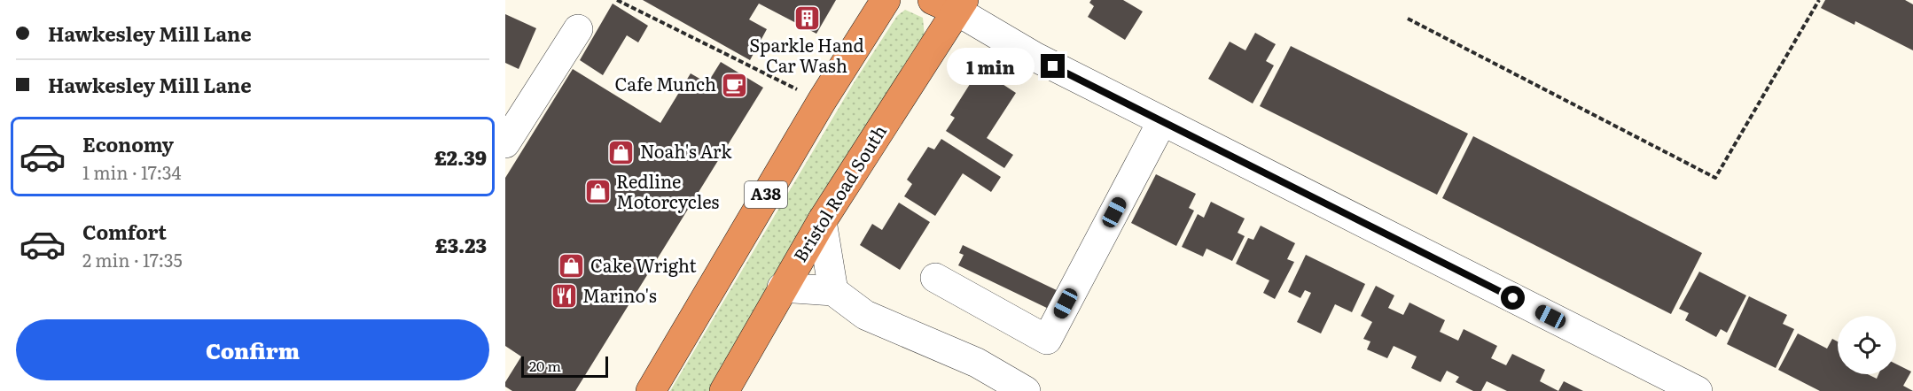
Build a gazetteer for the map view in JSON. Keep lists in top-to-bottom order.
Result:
{
  "streets": {
    "highway": ["Bristol Road South", "A38"]
  },
  "places": {
    "building": ["Sparkle Hand Car Wash"],
    "cafe": ["Cafe Munch"],
    "shop": ["Noah's Ark", "Redline Motorcycles", "Cake Wright"],
    "restaurant": ["Marino's"]
  },
  "scale_bar": "20 m",
  "page": {
    "banner": ["Hawkesley Mill Lane", "Hawkesley Mill Lane"],
    "bubble": "1 min",
    "list": [
      {
        "name": "Economy",
        "note": "1 min · 17:34",
        "value": "£2.39"
      },
      {
        "name": "Comfort",
        "note": "2 min · 17:35",
        "value": "£3.23"
      }
    ],
    "buttons": "Confirm",
    "scale": "20 m"
  }
}
